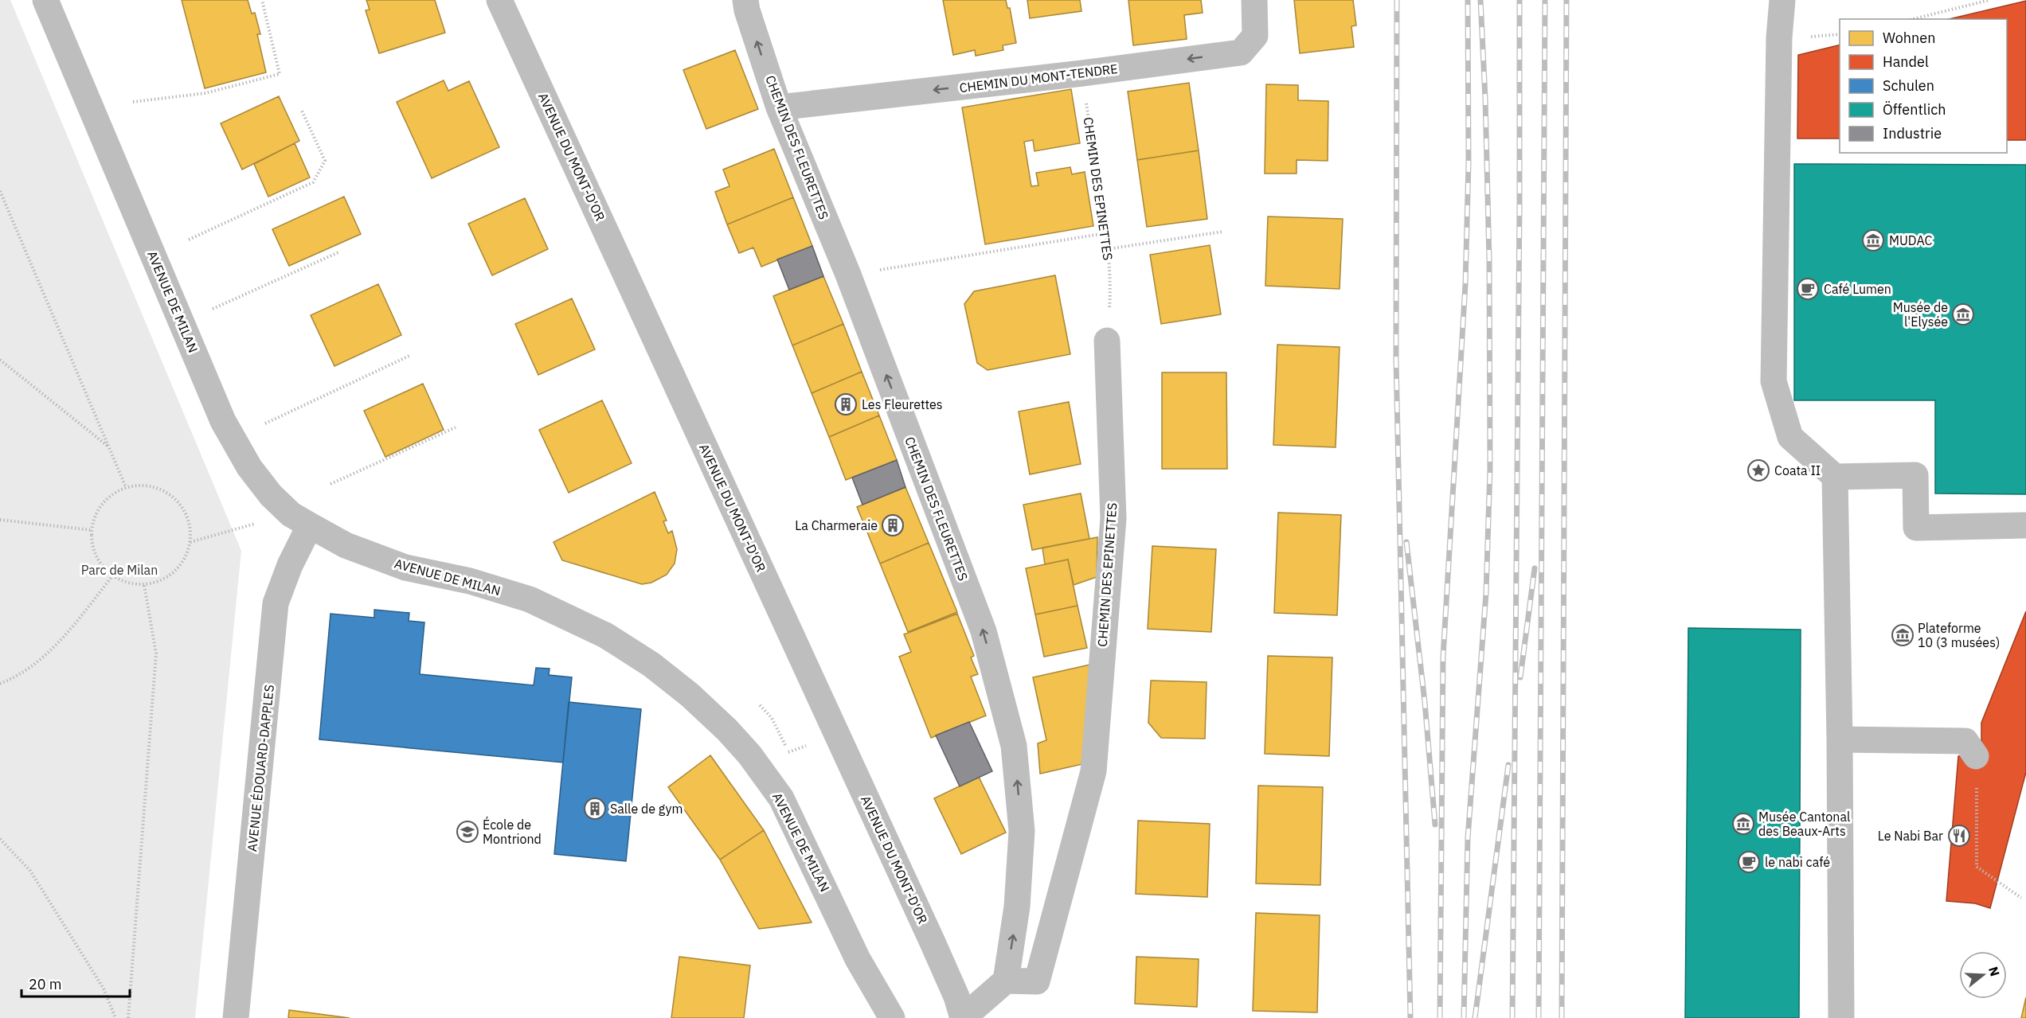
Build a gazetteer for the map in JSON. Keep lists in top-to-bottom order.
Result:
{
  "streets": {
    "street": [
      "CHEMIN DU MONT-TENDRE",
      "CHEMIN DES FLEURETTES",
      "AVENUE DU MONT-D'OR",
      "CHEMIN DES EPINETTES",
      "AVENUE DE MILAN",
      "AVENUE ÉDOUARD-DAPPLES"
    ]
  },
  "crossings": [
    ["CHEMIN DU MONT-TENDRE", "CHEMIN DES FLEURETTES"],
    ["CHEMIN DU MONT-TENDRE", "CHEMIN DES EPINETTES"],
    ["CHEMIN DES FLEURETTES", "CHEMIN DES EPINETTES"],
    ["AVENUE DE MILAN", "AVENUE ÉDOUARD-DAPPLES"]
  ],
  "one_way": ["CHEMIN DU MONT-TENDRE", "CHEMIN DES FLEURETTES"],
  "parks": ["Parc de Milan"],
  "places": {
    "museum": [
      "MUDAC",
      "Musée de l'Elysée",
      "Plateforme 10 (3 musées)",
      "Musée Cantonal des Beaux-Arts"
    ],
    "cafe": ["Café Lumen", "le nabi café"],
    "building": ["Les Fleurettes", "La Charmeraie", "Salle de gym"],
    "place": ["Coata II"],
    "school or university": ["École de Montriond"],
    "restaurant": ["Le Nabi Bar"]
  },
  "legend": [
    "Wohnen",
    "Handel",
    "Schulen",
    "Öffentlich",
    "Industrie"
  ],
  "scale_bar": "20 m",
  "north": "right"
}
